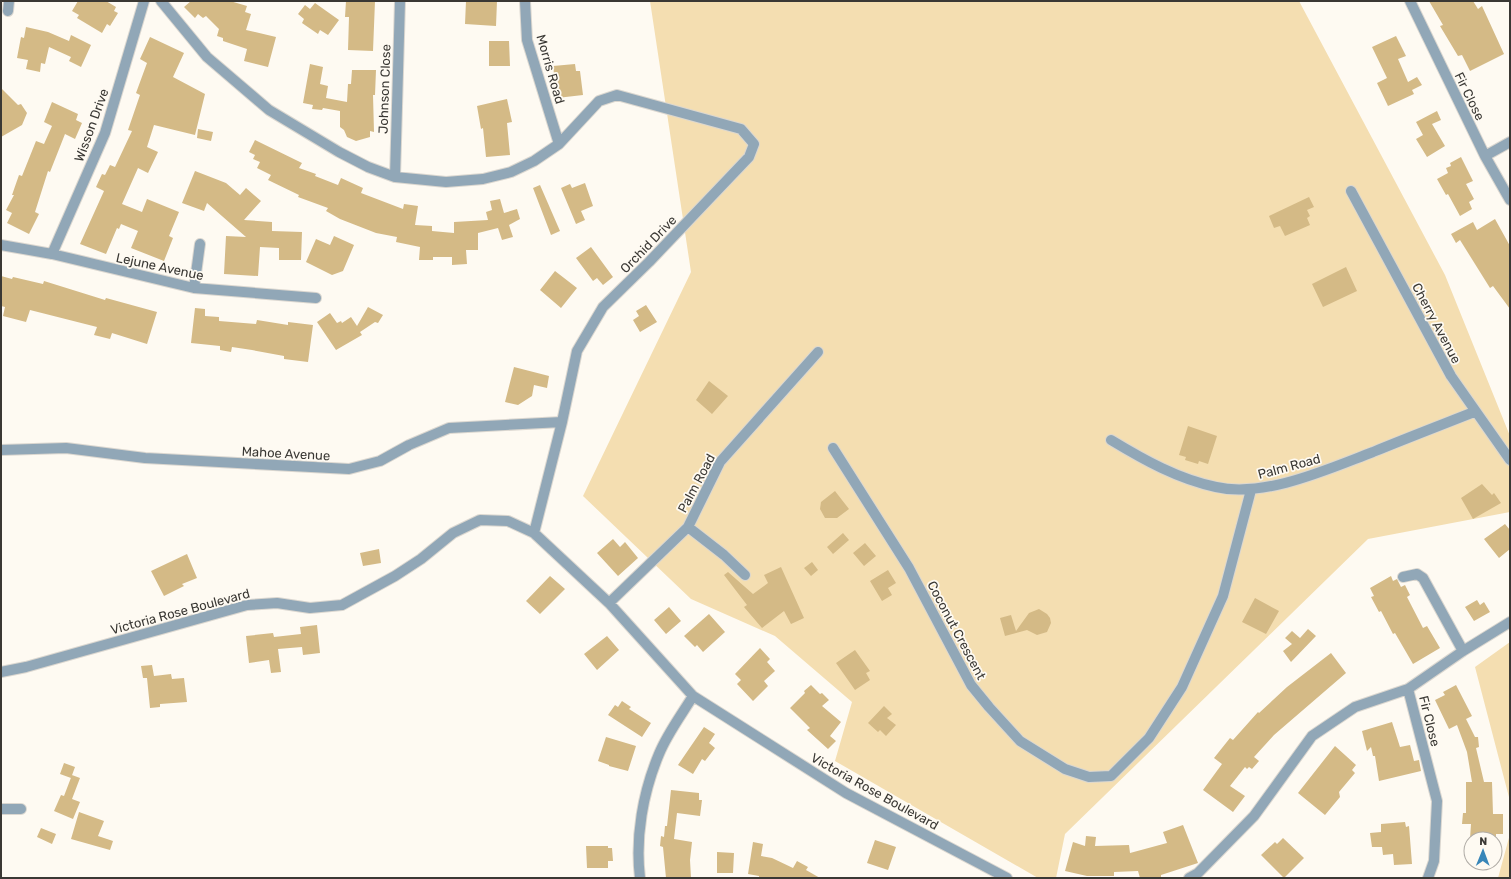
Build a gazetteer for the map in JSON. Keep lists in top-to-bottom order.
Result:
{
  "streets": {
    "street": [
      "Morris Road",
      "Johnson Close",
      "Fir Close",
      "Wisson Drive",
      "Orchid Drive",
      "Lejune Avenue",
      "Cherry Avenue",
      "Mahoe Avenue",
      "Palm Road",
      "Victoria Rose Boulevard",
      "Coconut Crescent"
    ]
  },
  "crossings": [
    ["Morris Road", "Orchid Drive"],
    ["Wisson Drive", "Lejune Avenue"],
    ["Orchid Drive", "Mahoe Avenue"],
    ["Orchid Drive", "Victoria Rose Boulevard"],
    ["Cherry Avenue", "Palm Road"],
    ["Palm Road", "Victoria Rose Boulevard"],
    ["Palm Road", "Coconut Crescent"]
  ],
  "north": "top"
}
